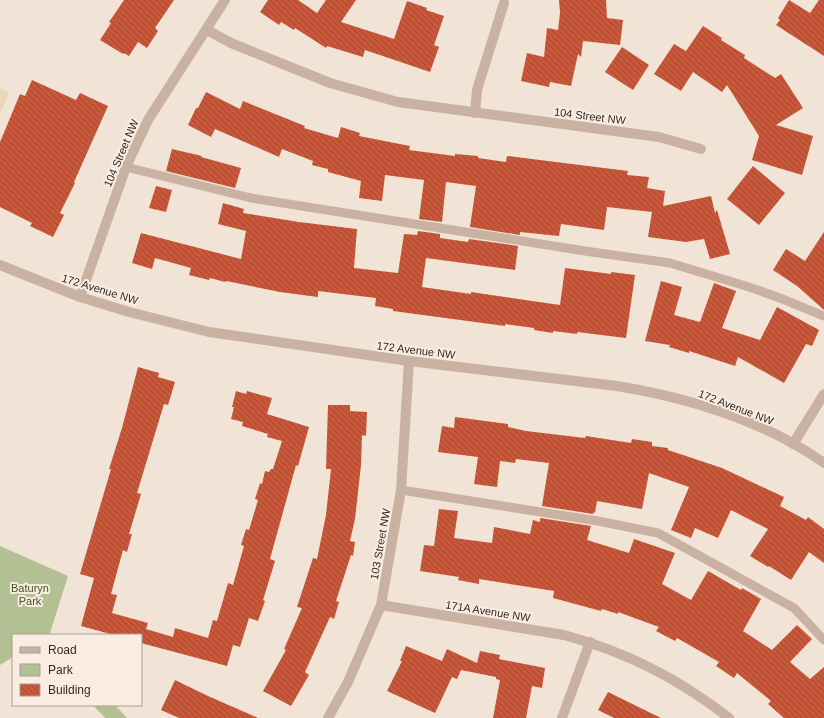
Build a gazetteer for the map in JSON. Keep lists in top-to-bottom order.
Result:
{
  "streets": {
    "street": [
      "104 Street NW",
      "172 Avenue NW",
      "103 Street NW",
      "171A Avenue NW"
    ]
  },
  "crossings": [
    ["104 Street NW", "172 Avenue NW"],
    ["172 Avenue NW", "103 Street NW"],
    ["103 Street NW", "171A Avenue NW"]
  ],
  "parks": ["Baturyn Park"],
  "legend": ["Road", "Park", "Building"]
}
